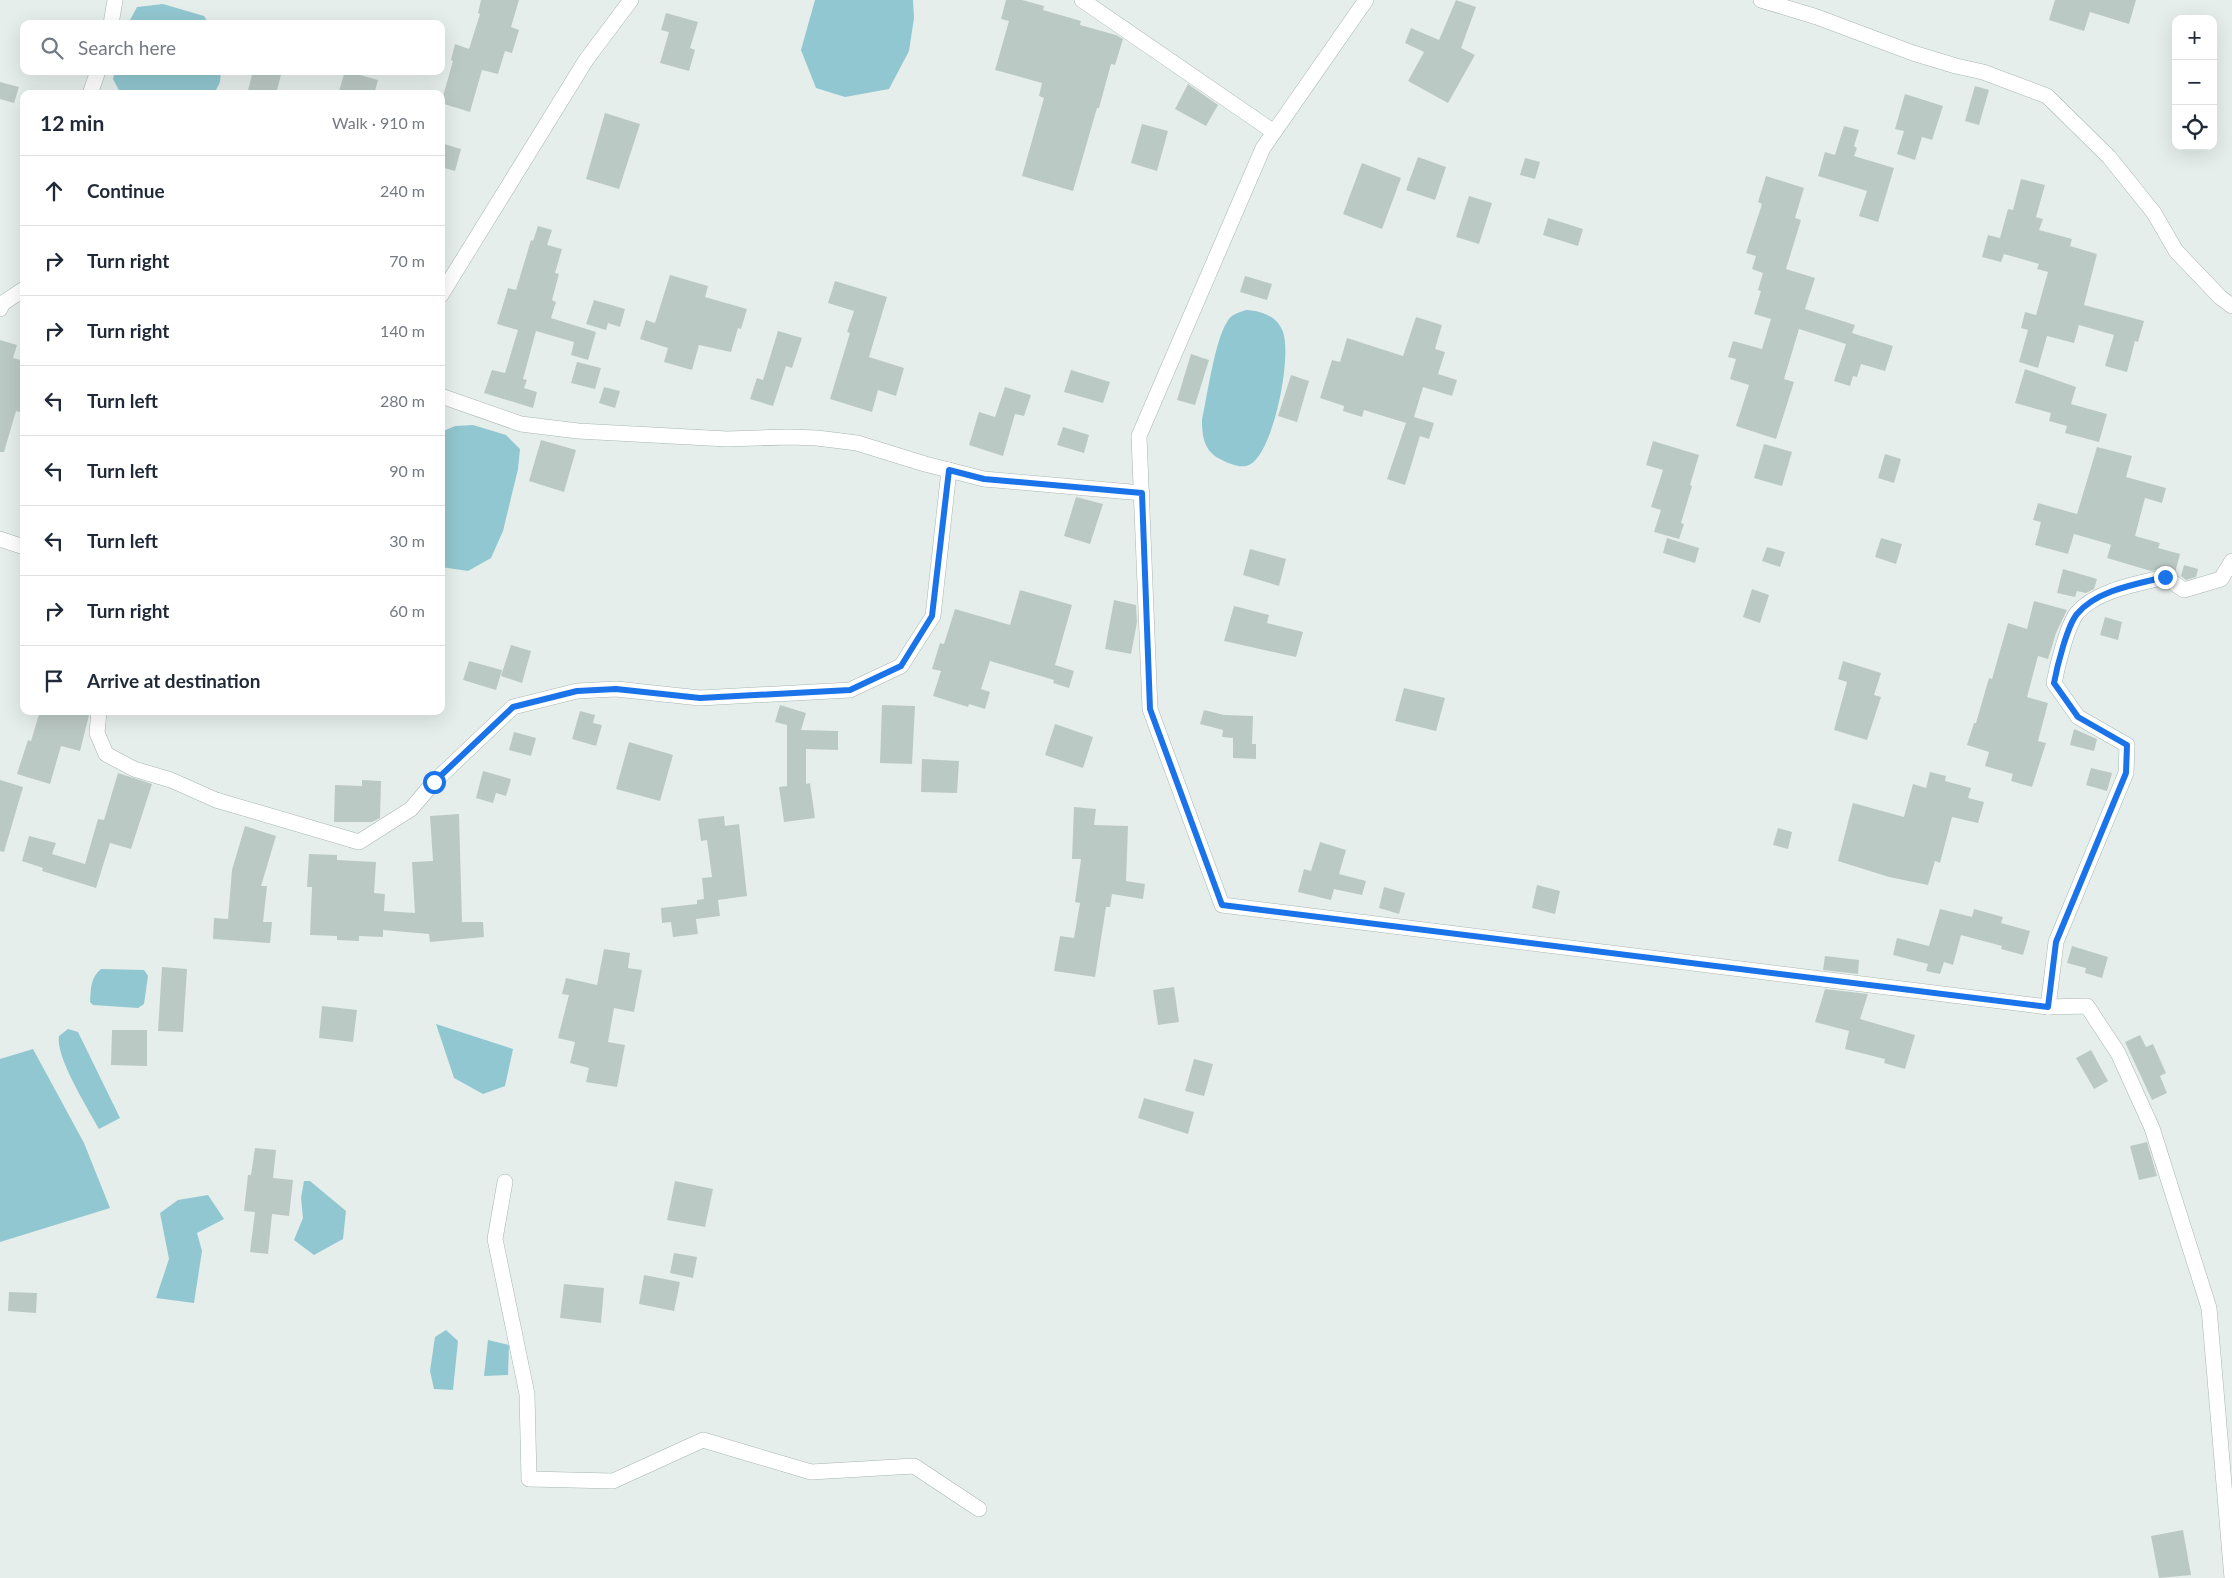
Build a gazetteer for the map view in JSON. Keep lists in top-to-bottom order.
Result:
{
  "page": {
    "map_buttons": ["+", "−"],
    "search": "Search here",
    "heading": ["12 min", "Walk · 910 m"],
    "list": [
      ["Continue", "240 m"],
      ["Turn right", "70 m"],
      ["Turn right", "140 m"],
      ["Turn left", "280 m"],
      ["Turn left", "90 m"],
      ["Turn left", "30 m"],
      ["Turn right", "60 m"],
      "Arrive at destination"
    ]
  }
}
